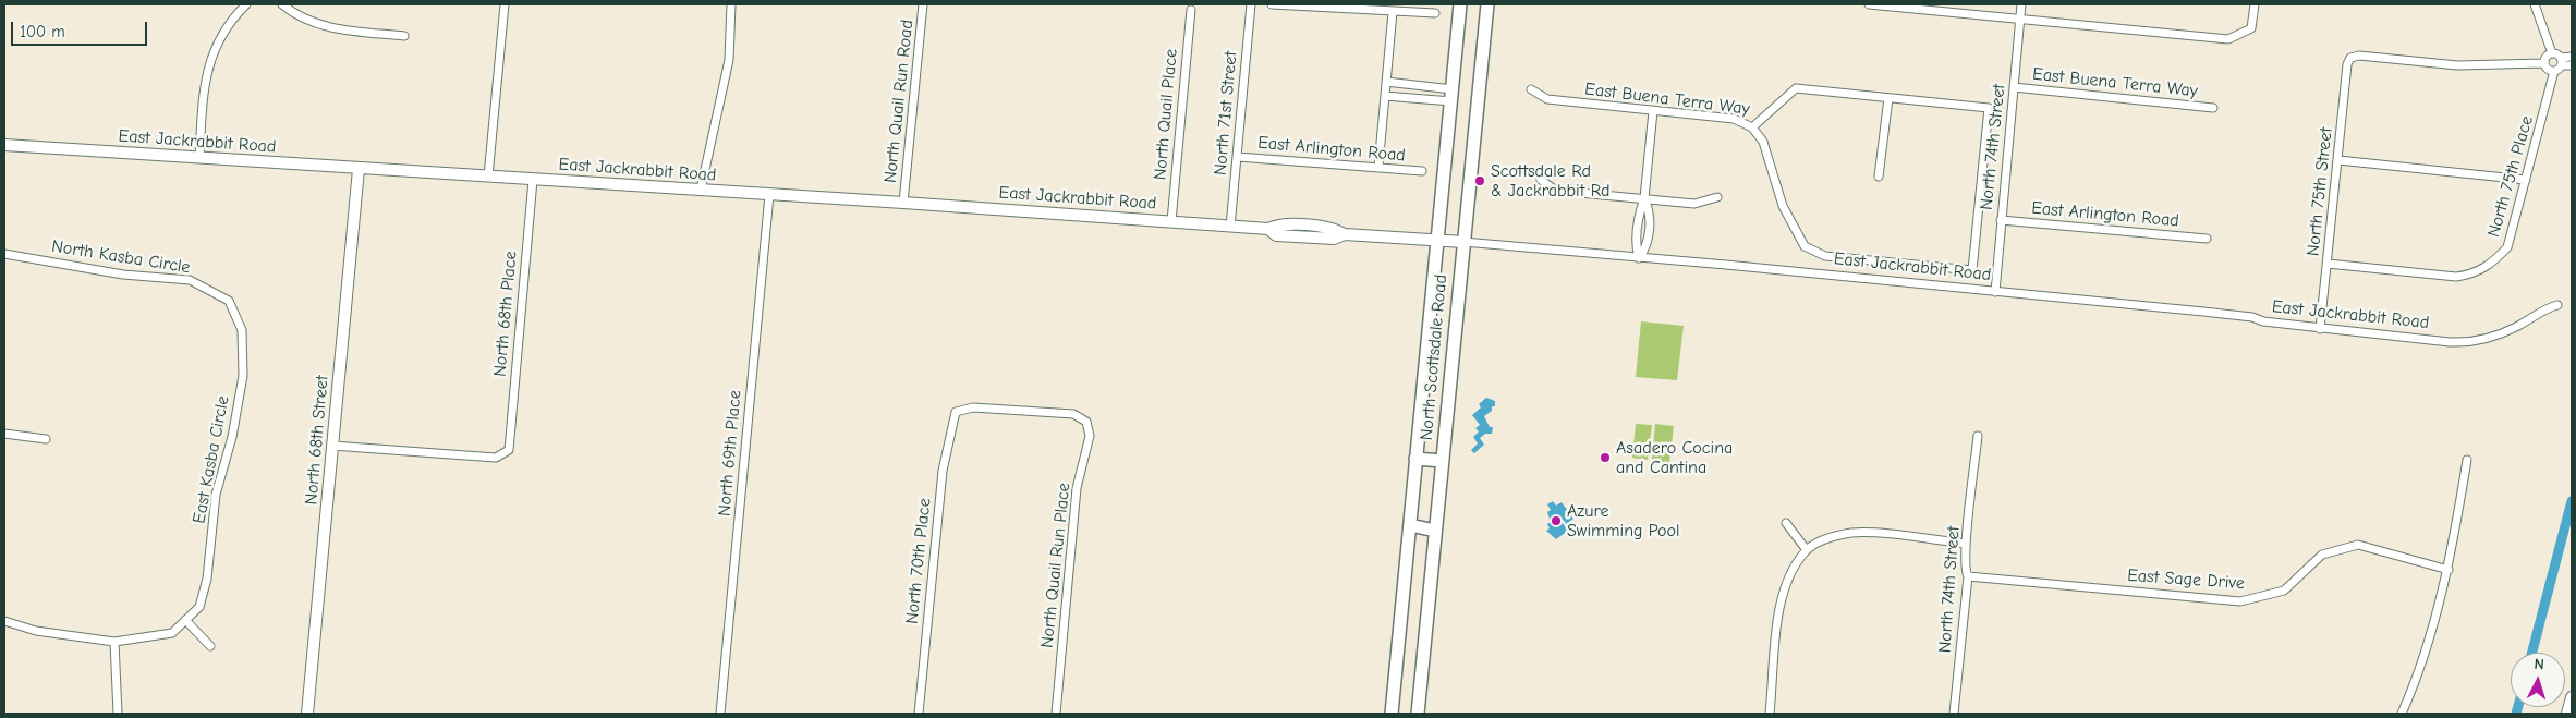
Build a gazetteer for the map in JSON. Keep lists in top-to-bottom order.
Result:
{
  "streets": {
    "main road": ["North Scottsdale Road"],
    "street": [
      "East Buena Terra Way",
      "North Quail Run Road",
      "North 71st Street",
      "North Quail Place",
      "East Jackrabbit Road",
      "North 74th Street",
      "East Arlington Road",
      "North 75th Place",
      "North 75th Street",
      "North Kasba Circle",
      "North 68th Place",
      "North 68th Street",
      "North 69th Place",
      "East Kasba Circle",
      "North 70th Place",
      "North Quail Run Place",
      "East Sage Drive"
    ]
  },
  "crossings": [
    ["East Buena Terra Way", "North 74th Street"],
    ["North Quail Run Road", "East Jackrabbit Road"],
    ["North 71st Street", "East Jackrabbit Road"],
    ["North 71st Street", "East Arlington Road"],
    ["North Quail Place", "East Jackrabbit Road"],
    ["East Jackrabbit Road", "North 74th Street"],
    ["East Jackrabbit Road", "North 75th Street"],
    ["East Jackrabbit Road", "North 68th Place"],
    ["East Jackrabbit Road", "North Scottsdale Road"],
    ["East Jackrabbit Road", "North 68th Street"],
    ["East Jackrabbit Road", "North 69th Place"],
    ["North 74th Street", "East Arlington Road"],
    ["North 74th Street", "East Sage Drive"],
    ["North 75th Place", "North 75th Street"],
    ["North Kasba Circle", "East Kasba Circle"],
    ["North 68th Place", "North 68th Street"],
    ["North 70th Place", "North Quail Run Place"]
  ],
  "places": ["Scottsdale Rd & Jackrabbit Rd", "Asadero Cocina and Cantina", "Azure Swimming Pool"],
  "scale_bar": "100 m",
  "north": "top"
}
